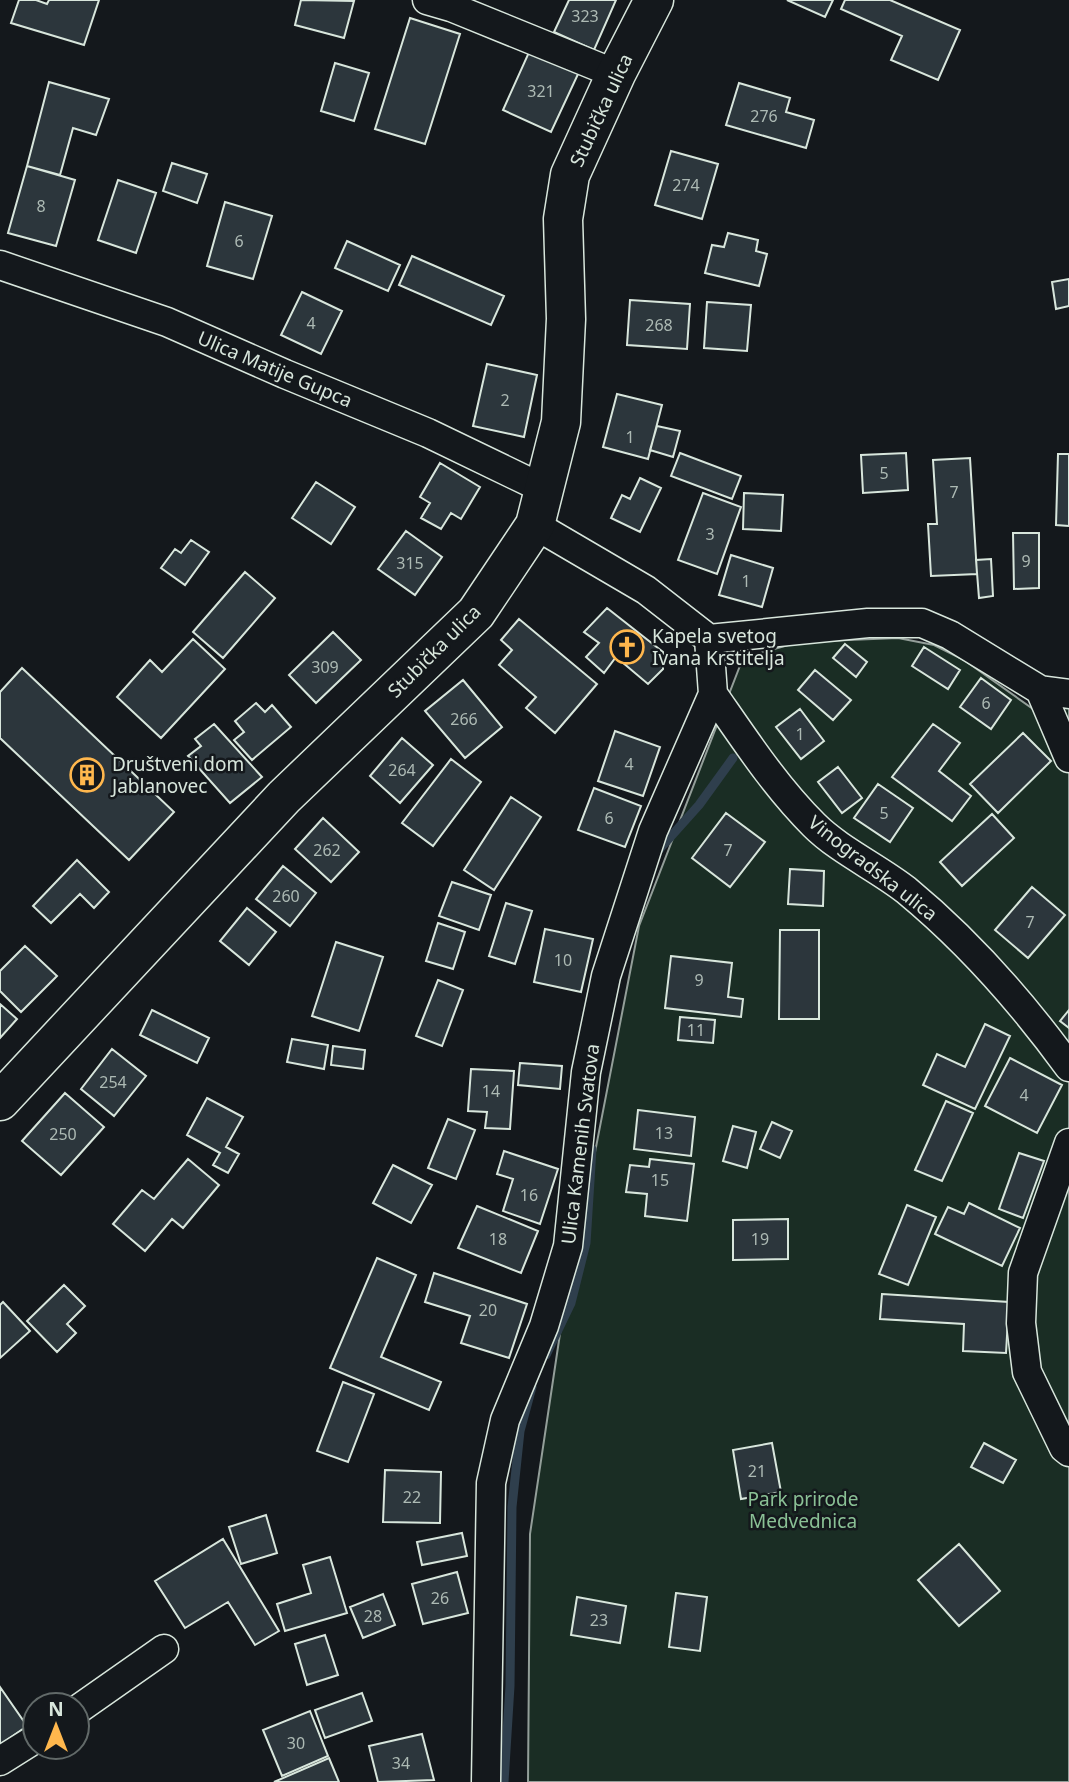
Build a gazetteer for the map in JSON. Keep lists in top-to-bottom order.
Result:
{
  "streets": {
    "main road": ["Stubička ulica"],
    "street": ["Ulica Matije Gupca", "Vinogradska ulica", "Ulica Kamenih Svatova"]
  },
  "crossings": [
    ["Stubička ulica", "Ulica Matije Gupca"],
    ["Vinogradska ulica", "Ulica Kamenih Svatova"]
  ],
  "parks": ["Park prirode Medvednica"],
  "places": {
    "church": ["Kapela svetog Ivana Krstitelja"],
    "building": ["Društveni dom Jablanovec"]
  },
  "house_numbers": [
    "323",
    "321",
    "276",
    "274",
    "8",
    "6",
    "4",
    "268",
    "2",
    "1",
    "5",
    "7",
    "3",
    "9",
    "315",
    "1",
    "309",
    "6",
    "266",
    "1",
    "4",
    "264",
    "5",
    "6",
    "262",
    "7",
    "260",
    "7",
    "10",
    "9",
    "11",
    "254",
    "14",
    "4",
    "13",
    "250",
    "15",
    "16",
    "18",
    "19",
    "20",
    "21",
    "22",
    "26",
    "28",
    "23",
    "30",
    "34"
  ],
  "north": "top"
}
